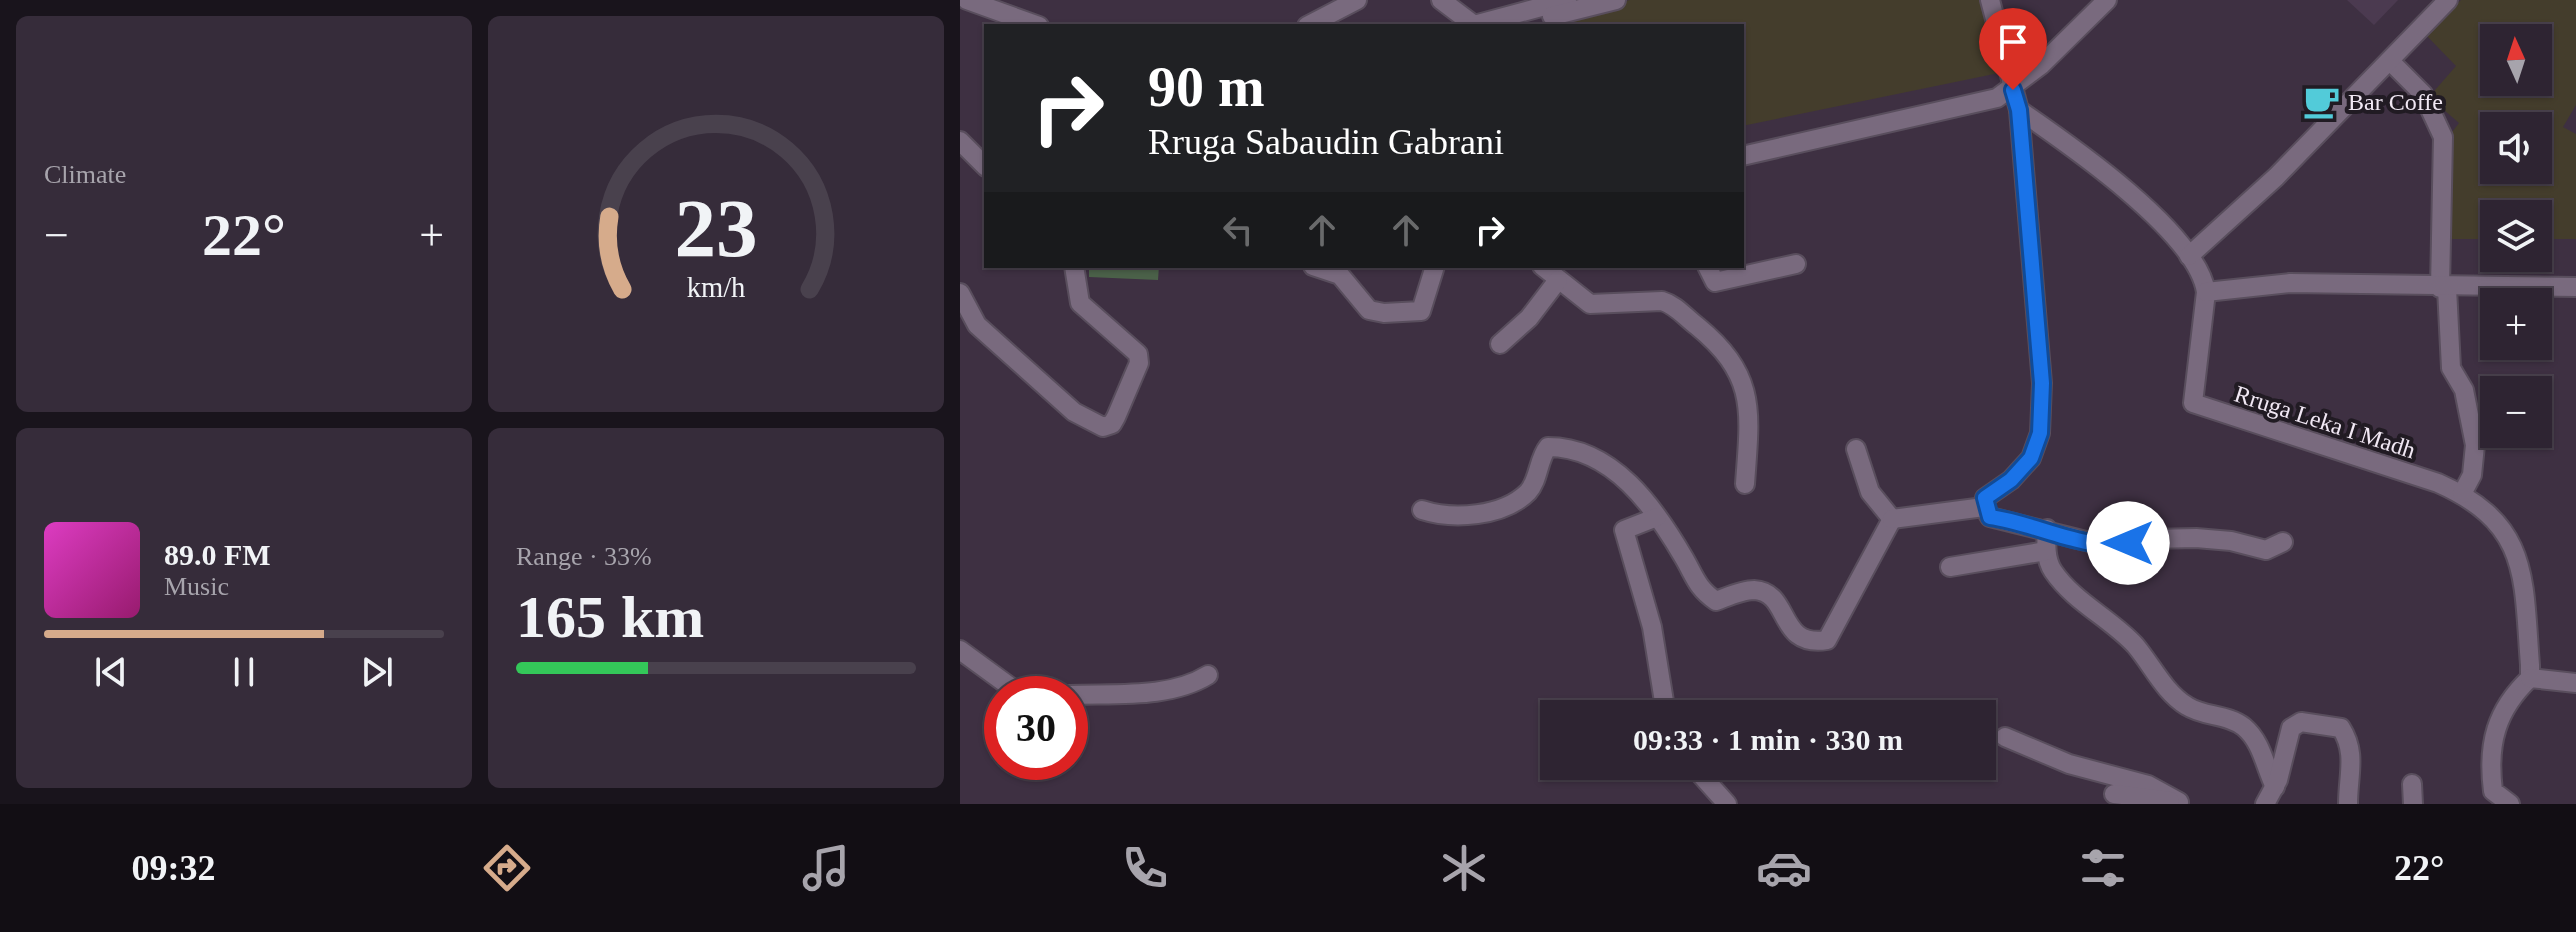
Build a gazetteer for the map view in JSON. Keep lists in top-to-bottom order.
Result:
{
  "streets": {
    "street": ["Rruga Leka I Madh"]
  },
  "places": {
    "cafe": ["Bar Coffe"]
  },
  "north": "top",
  "page": {
    "tile": [
      "Climate",
      ["Range · 33%", "165 km"]
    ],
    "map_buttons": ["+", "−"],
    "turn": ["90 m", "Rruga Sabaudin Gabrani"],
    "heat": ["−", "22°", "+"],
    "song": ["89.0 FM", "Music"],
    "limit": "30",
    "trip": "09:33 · 1 min · 330 m",
    "tabs": ["09:32", "22°"],
    "gauge": ["23", "km/h"]
  }
}
